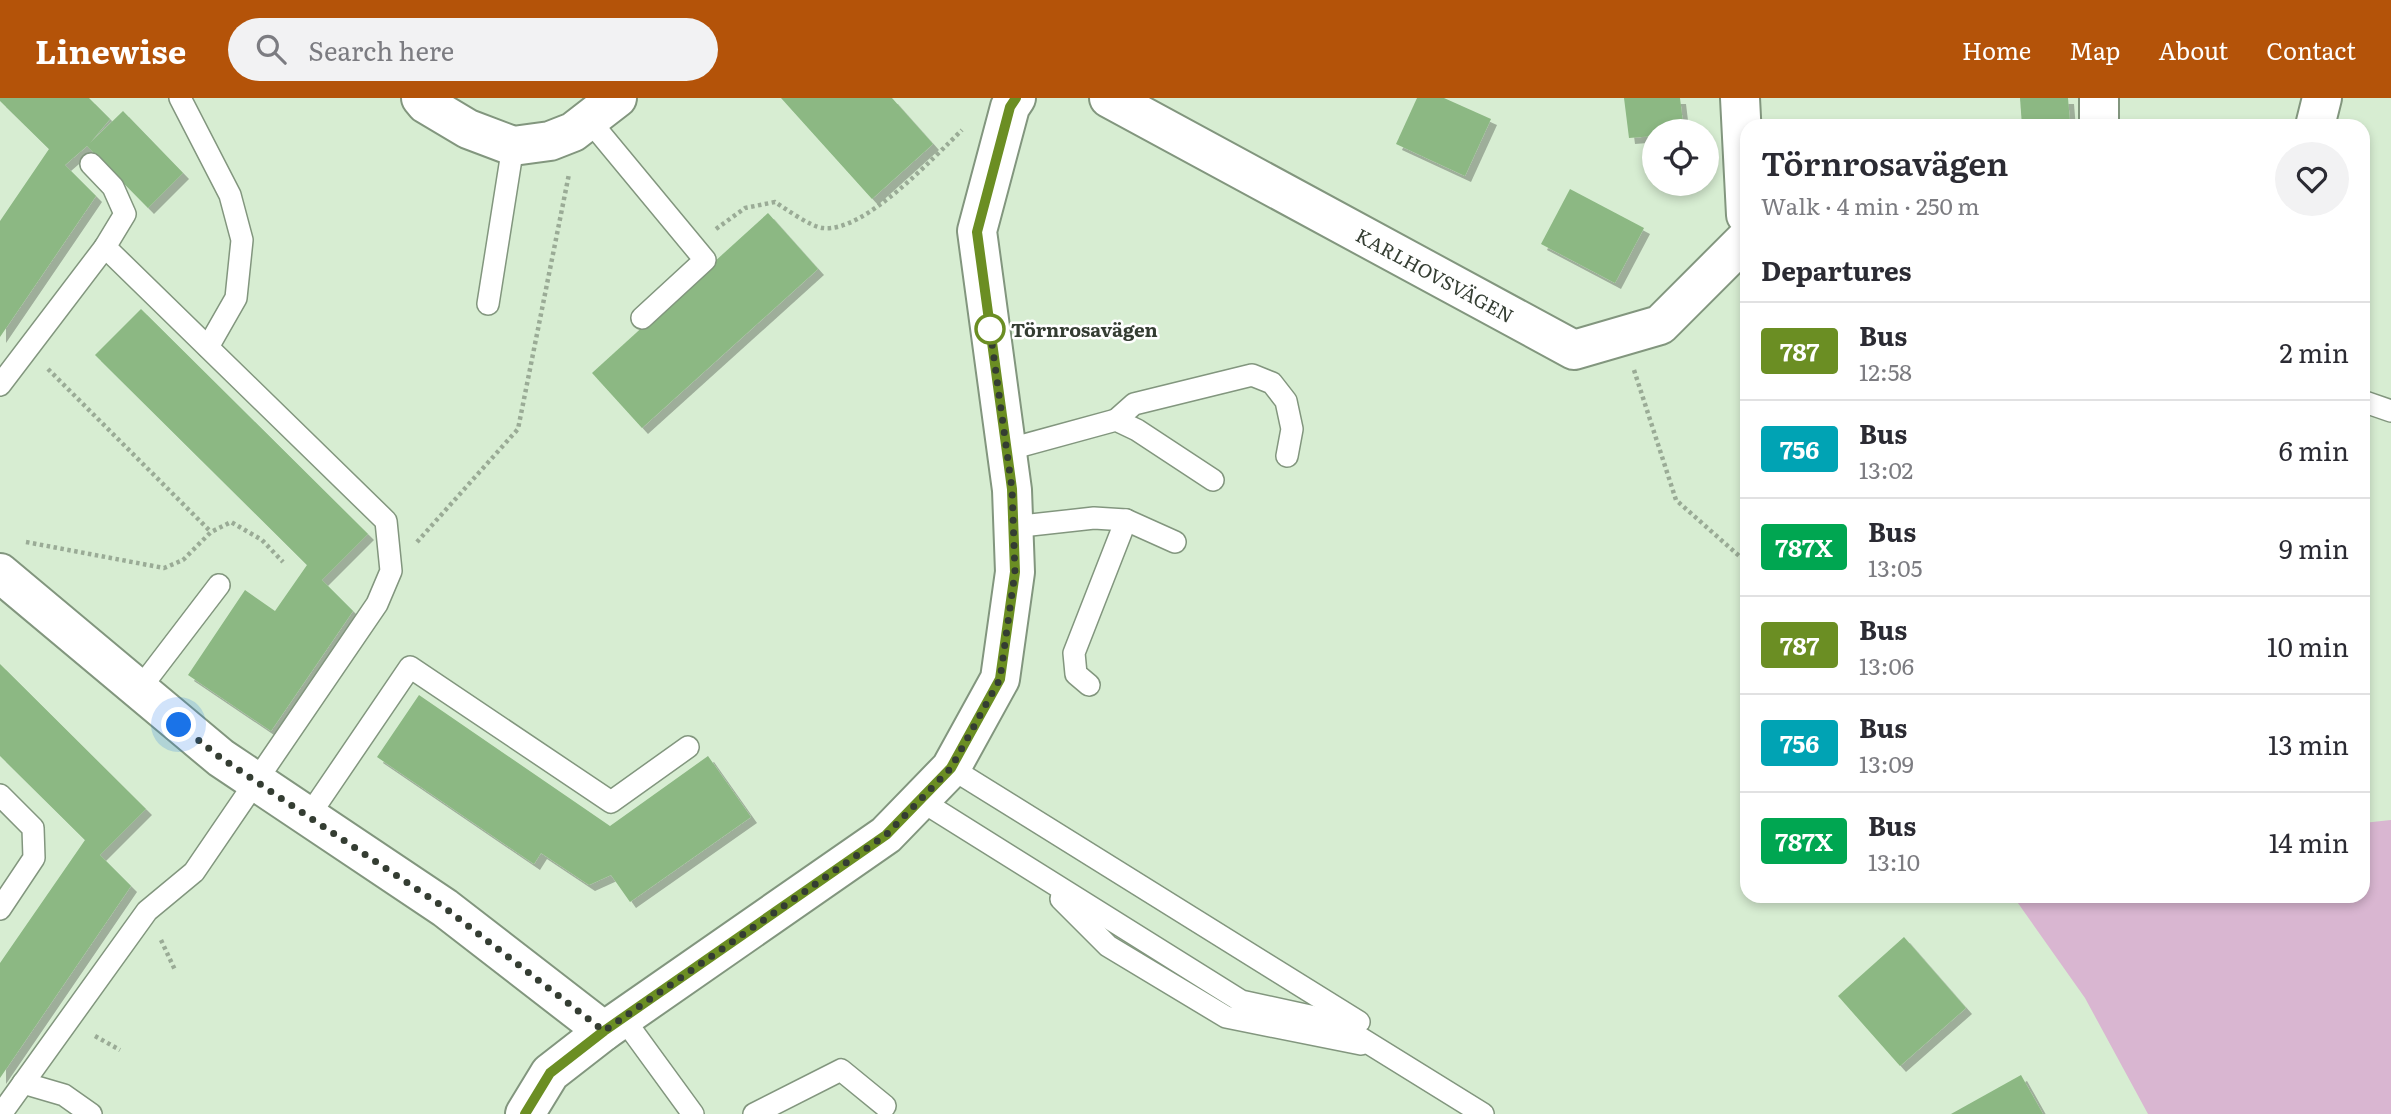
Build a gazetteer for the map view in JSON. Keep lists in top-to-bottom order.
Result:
{
  "streets": {
    "street": ["KARLHOVSVÄGEN"]
  },
  "places": ["Törnrosavägen"],
  "lines": ["bus line 787"],
  "page": {
    "header": "Linewise",
    "search": "Search here",
    "nav": [
      "Home",
      "Map",
      "About",
      "Contact"
    ],
    "heading": [
      ["Törnrosavägen", "Walk · 4 min · 250 m"],
      "Departures"
    ],
    "list": [
      {
        "mark": "787",
        "name": "Bus",
        "note": "12:58",
        "value": "2 min"
      },
      {
        "mark": "756",
        "name": "Bus",
        "note": "13:02",
        "value": "6 min"
      },
      {
        "mark": "787X",
        "name": "Bus",
        "note": "13:05",
        "value": "9 min"
      },
      {
        "mark": "787",
        "name": "Bus",
        "note": "13:06",
        "value": "10 min"
      },
      {
        "mark": "756",
        "name": "Bus",
        "note": "13:09",
        "value": "13 min"
      },
      {
        "mark": "787X",
        "name": "Bus",
        "note": "13:10",
        "value": "14 min"
      }
    ]
  }
}
